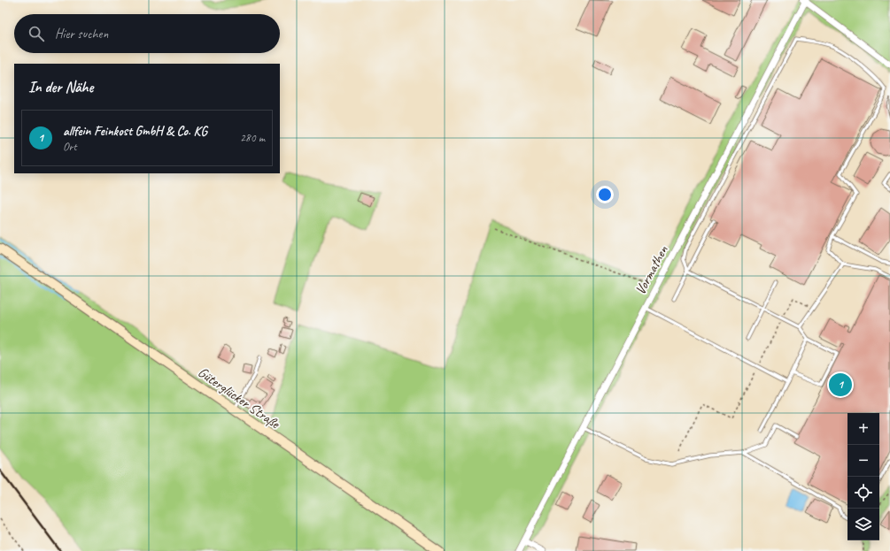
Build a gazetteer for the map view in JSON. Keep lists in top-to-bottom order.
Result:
{
  "streets": {
    "street": ["Vormathen", "Güterglücker Straße"]
  },
  "page": {
    "search": "Hier suchen",
    "heading": "In der Nähe",
    "list": [
      {
        "mark": "1",
        "name": "allfein Feinkost GmbH & Co. KG",
        "note": "Ort",
        "value": "280 m"
      }
    ],
    "pins": "1",
    "map_buttons": ["+", "−"]
  }
}
